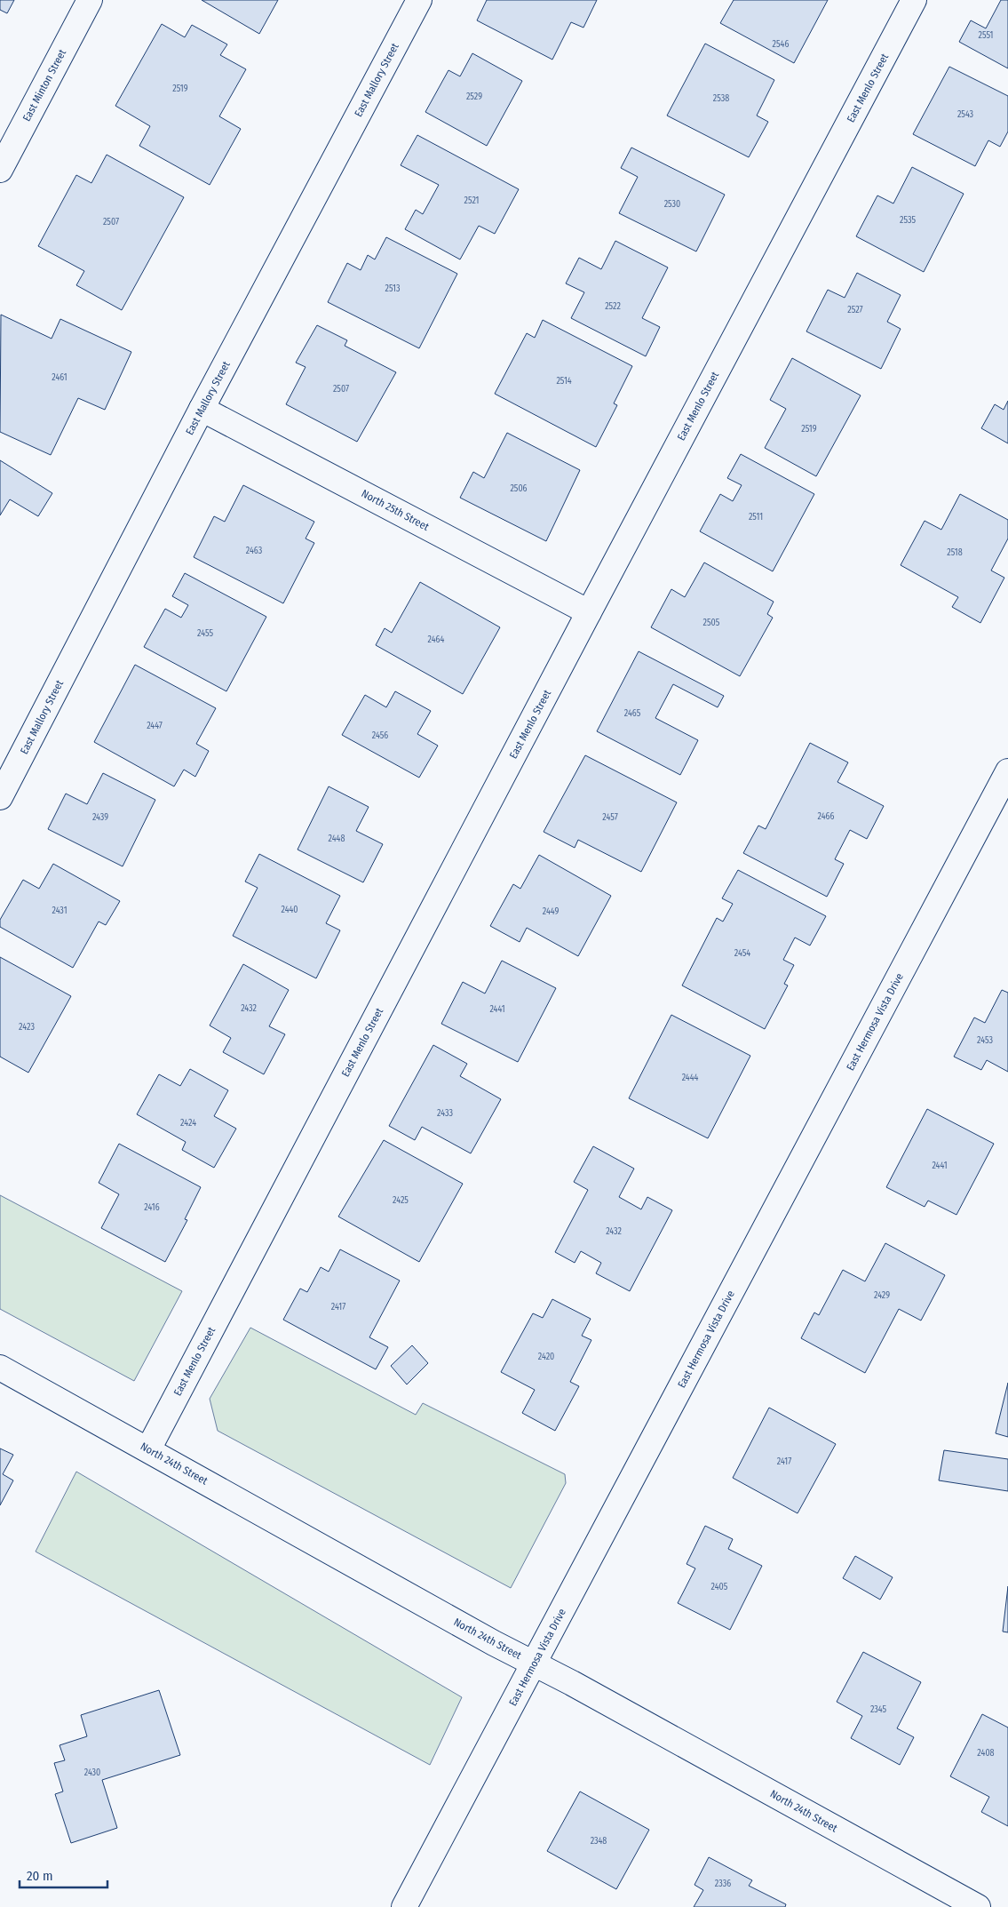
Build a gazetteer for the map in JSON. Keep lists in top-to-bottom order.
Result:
{
  "streets": {
    "street": [
      "East Mallory Street",
      "East Minton Street",
      "East Menlo Street",
      "North 25th Street",
      "East Hermosa Vista Drive",
      "North 24th Street"
    ]
  },
  "crossings": [
    ["East Mallory Street", "North 25th Street"],
    ["East Menlo Street", "North 25th Street"],
    ["East Menlo Street", "North 24th Street"],
    ["East Hermosa Vista Drive", "North 24th Street"]
  ],
  "house_numbers": [
    "2551",
    "2546",
    "2519",
    "2529",
    "2538",
    "2543",
    "2521",
    "2530",
    "2535",
    "2507",
    "2513",
    "2522",
    "2527",
    "2461",
    "2514",
    "2507",
    "2519",
    "2506",
    "2511",
    "2463",
    "2518",
    "2505",
    "2455",
    "2464",
    "2465",
    "2447",
    "2456",
    "2466",
    "2439",
    "2457",
    "2448",
    "2440",
    "2431",
    "2449",
    "2454",
    "2432",
    "2441",
    "2423",
    "2453",
    "2444",
    "2433",
    "2424",
    "2441",
    "2425",
    "2416",
    "2432",
    "2429",
    "2417",
    "2420",
    "2417",
    "2405",
    "2345",
    "2408",
    "2430",
    "2348",
    "2336"
  ],
  "scale_bar": "20 m"
}
